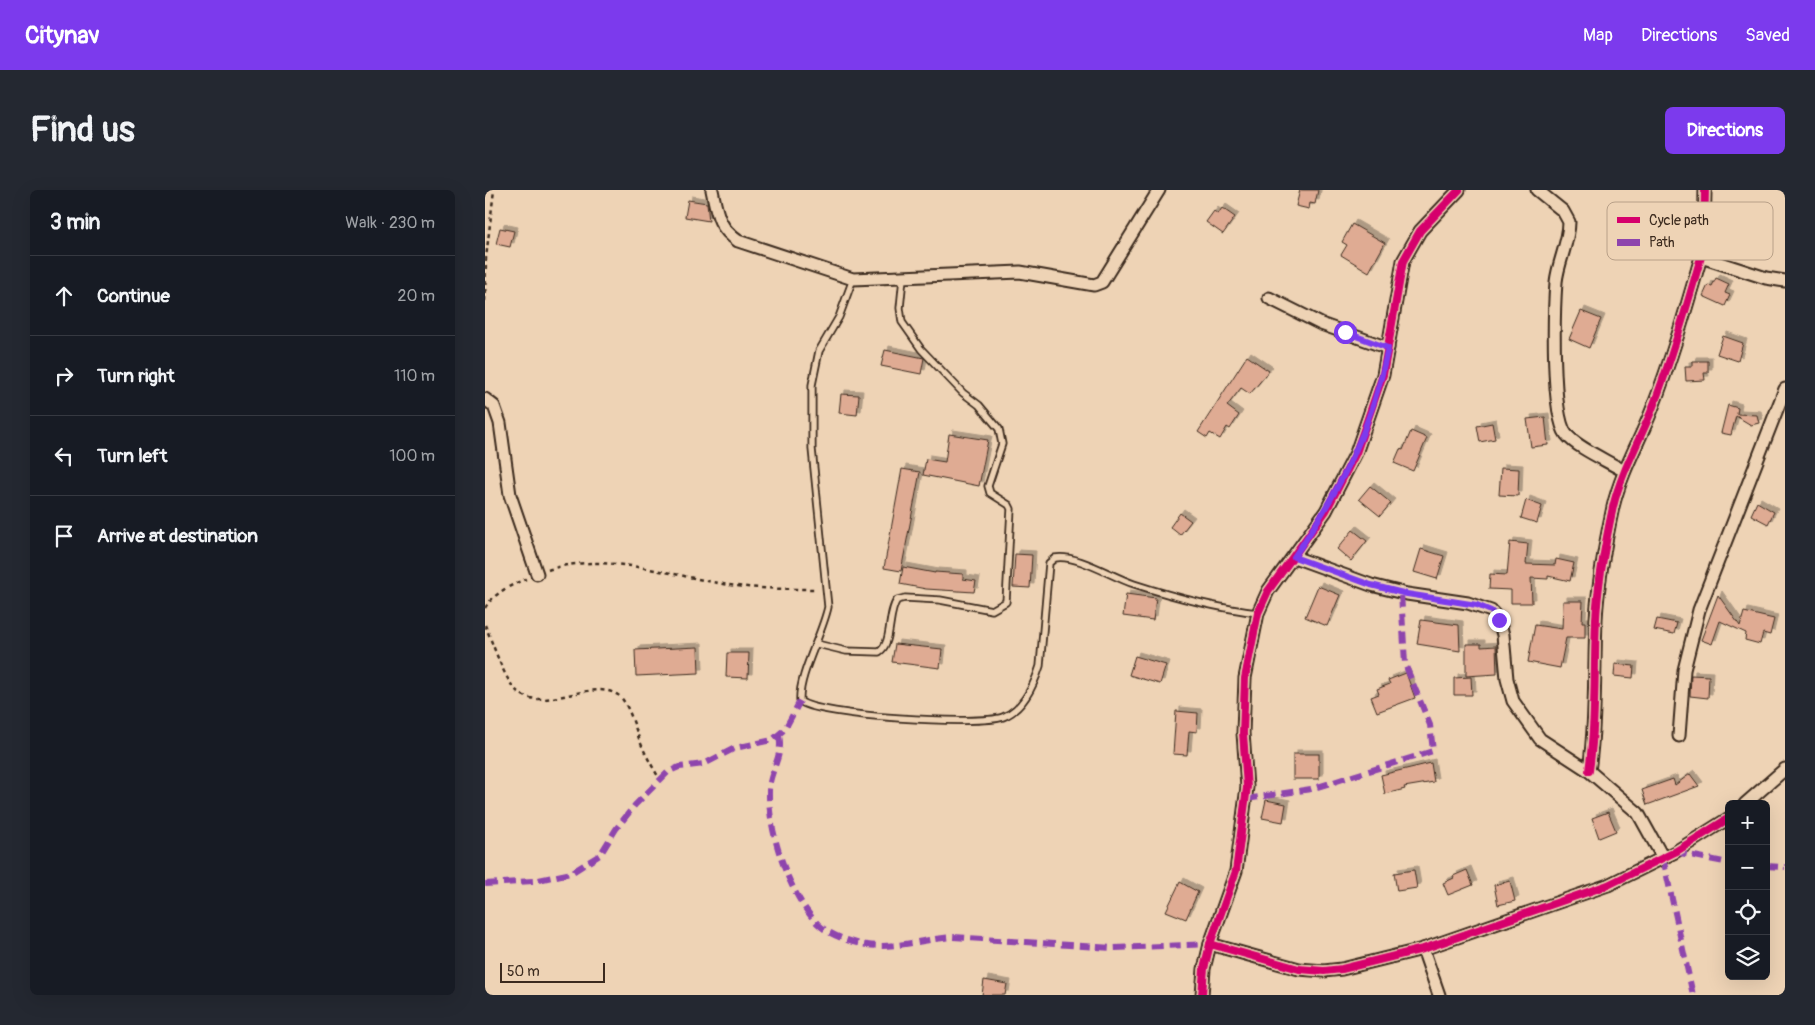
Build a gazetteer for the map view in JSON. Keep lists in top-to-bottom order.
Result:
{
  "legend": ["Cycle path", "Path"],
  "scale_bar": "50 m",
  "page": {
    "header": "Citynav",
    "nav": ["Map", "Directions", "Saved"],
    "buttons": "Directions",
    "title": "Find us",
    "heading": ["3 min", "Walk · 230 m"],
    "list": [
      ["Continue", "20 m"],
      ["Turn right", "110 m"],
      ["Turn left", "100 m"],
      "Arrive at destination"
    ],
    "map_buttons": ["+", "−"],
    "scale": "50 m"
  }
}
